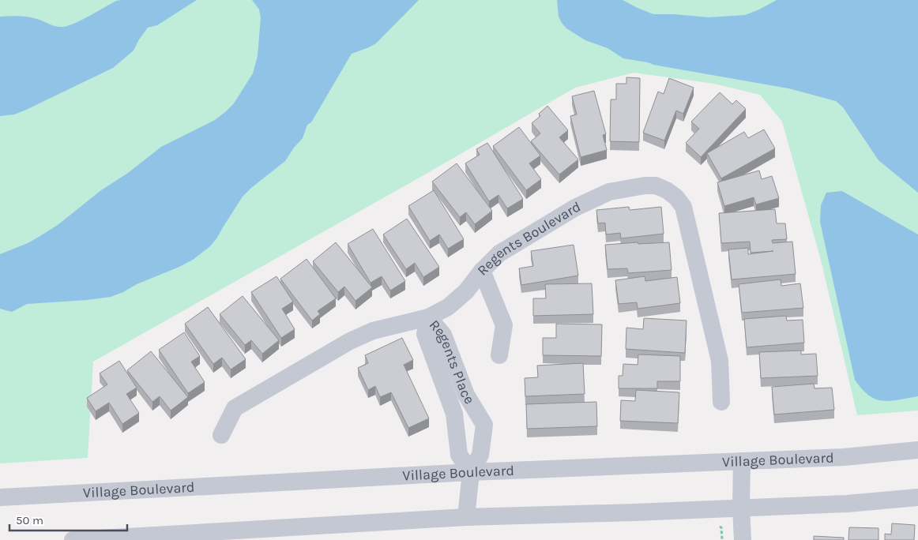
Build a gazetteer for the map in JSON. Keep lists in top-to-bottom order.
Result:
{
  "streets": {
    "street": ["Regents Boulevard", "Regents Place", "Village Boulevard"]
  },
  "crossings": [
    ["Regents Boulevard", "Regents Place"],
    ["Regents Place", "Village Boulevard"]
  ],
  "scale_bar": "50 m"
}
